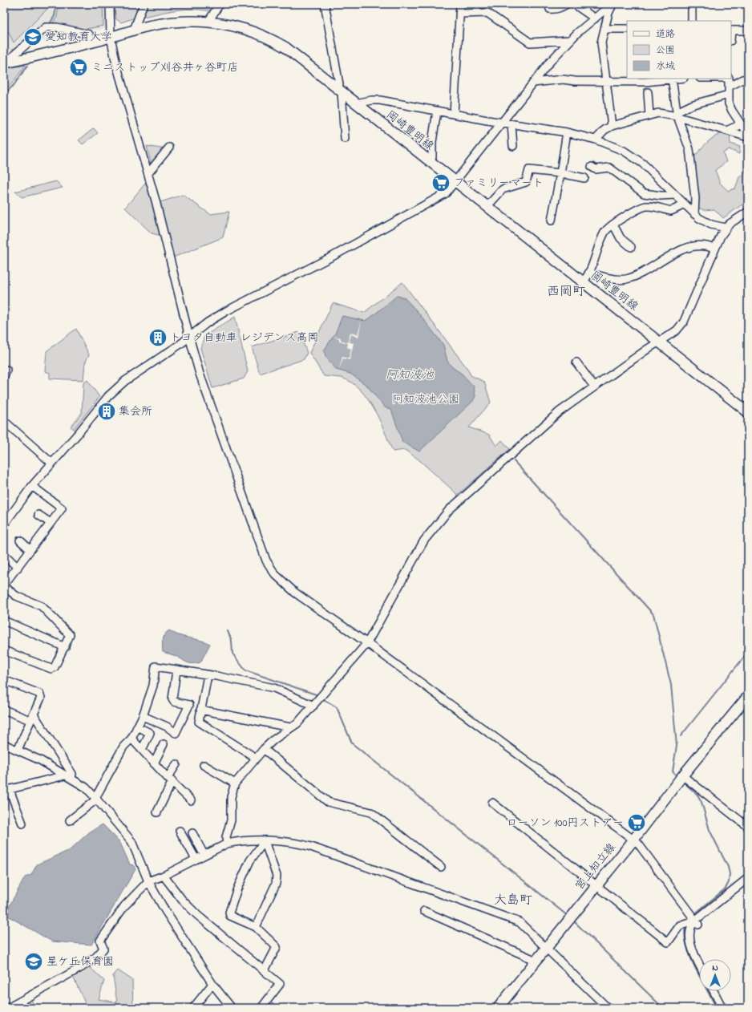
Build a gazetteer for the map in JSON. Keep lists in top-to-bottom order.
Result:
{
  "streets": {
    "main road": ["岡崎豊明線", "宮上知立線"]
  },
  "districts": ["西岡町", "大島町"],
  "water": ["阿知波池"],
  "parks": ["阿知波池公園"],
  "places": {
    "school or university": ["愛知教育大学", "星ケ丘保育園"],
    "supermarket": ["ミニストップ刈谷井ヶ谷町店", "ファミリーマート", "ローソン 100円ストアー"],
    "building": ["トヨタ自動車 レジデンス高岡", "集会所"]
  },
  "legend": ["道路", "公園", "水域"],
  "north": "top"
}
